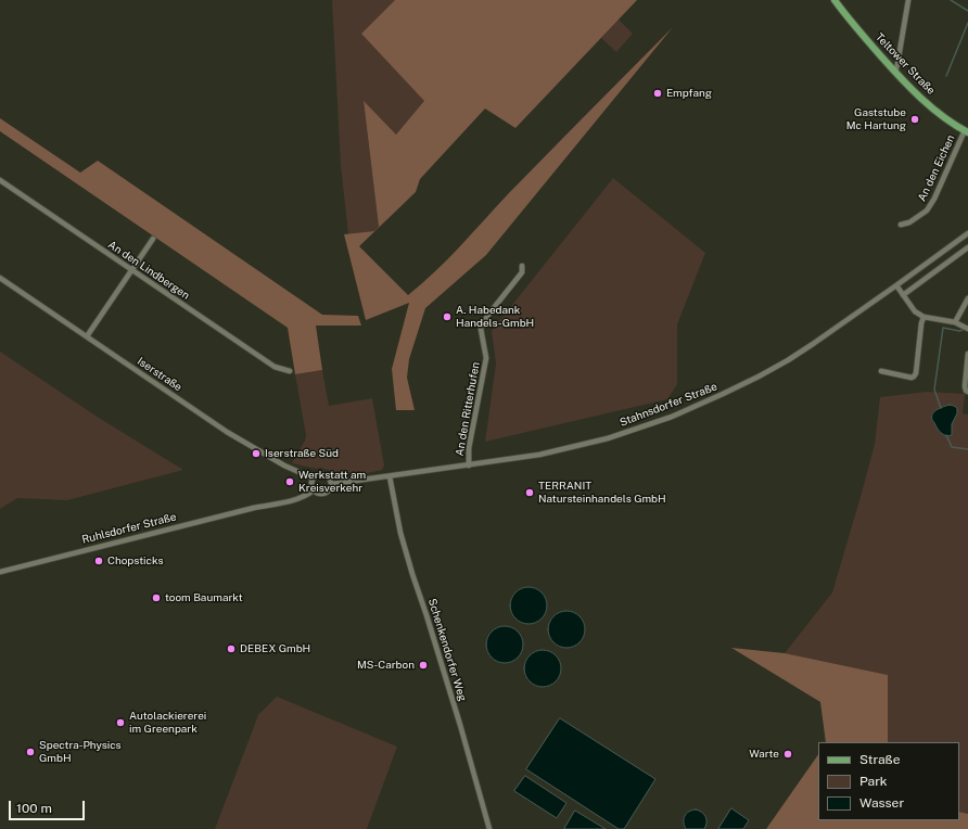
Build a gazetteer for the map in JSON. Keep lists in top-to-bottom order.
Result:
{
  "streets": {
    "main road": ["Teltower Straße"],
    "street": [
      "An den Eichen",
      "An den Lindbergen",
      "Iserstraße",
      "Stahnsdorfer Straße",
      "An den Ritterhufen",
      "Ruhlsdorfer Straße",
      "Schenkendorfer Weg"
    ]
  },
  "crossings": [
    ["Teltower Straße", "An den Eichen"],
    ["Iserstraße", "Stahnsdorfer Straße"],
    ["Iserstraße", "Ruhlsdorfer Straße"],
    ["Stahnsdorfer Straße", "An den Ritterhufen"],
    ["Stahnsdorfer Straße", "Ruhlsdorfer Straße"],
    ["Stahnsdorfer Straße", "Schenkendorfer Weg"]
  ],
  "places": [
    "Empfang",
    "Gaststube Mc Hartung",
    "A. Habedank Handels-GmbH",
    "Iserstraße Süd",
    "Werkstatt am Kreisverkehr",
    "TERRANIT Natursteinhandels GmbH",
    "Chopsticks",
    "toom Baumarkt",
    "DEBEX GmbH",
    "MS-Carbon",
    "Autolackiererei im Greenpark",
    "Spectra-Physics GmbH",
    "Warte"
  ],
  "legend": ["Straße", "Park", "Wasser"],
  "scale_bar": "100 m"
}
